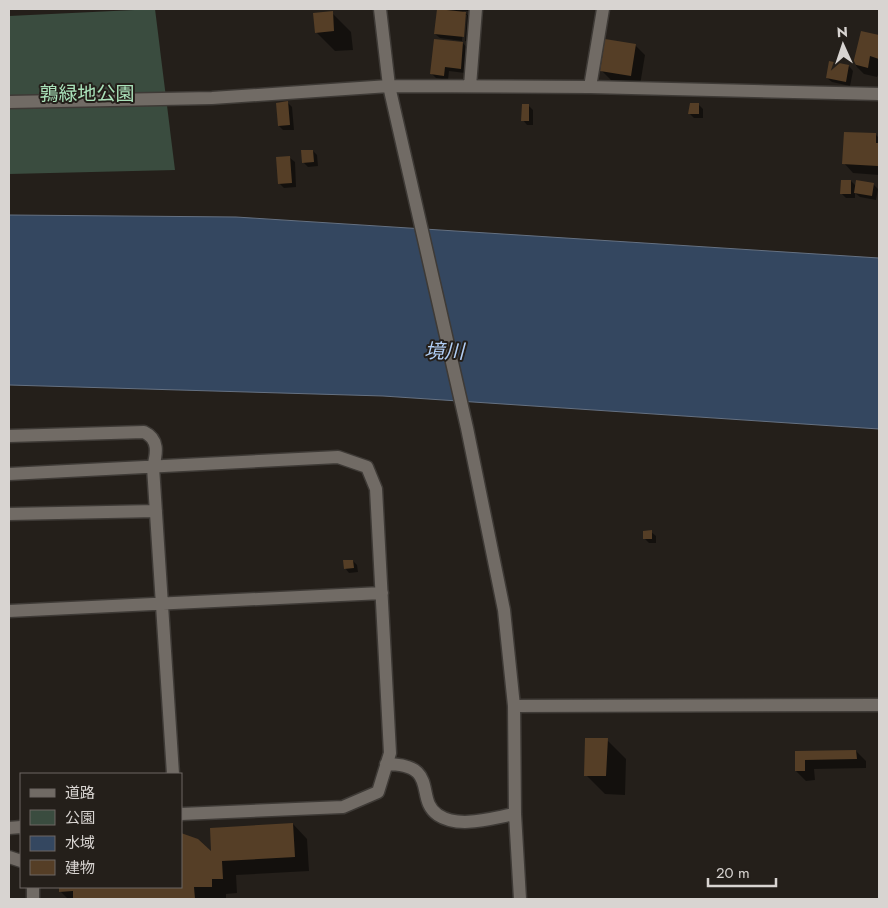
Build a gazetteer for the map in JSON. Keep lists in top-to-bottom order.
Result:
{
  "water": ["境川"],
  "parks": ["鶉緑地公園"],
  "legend": [
    "道路",
    "公園",
    "水域",
    "建物"
  ],
  "scale_bar": "20 m",
  "north": "top"
}
